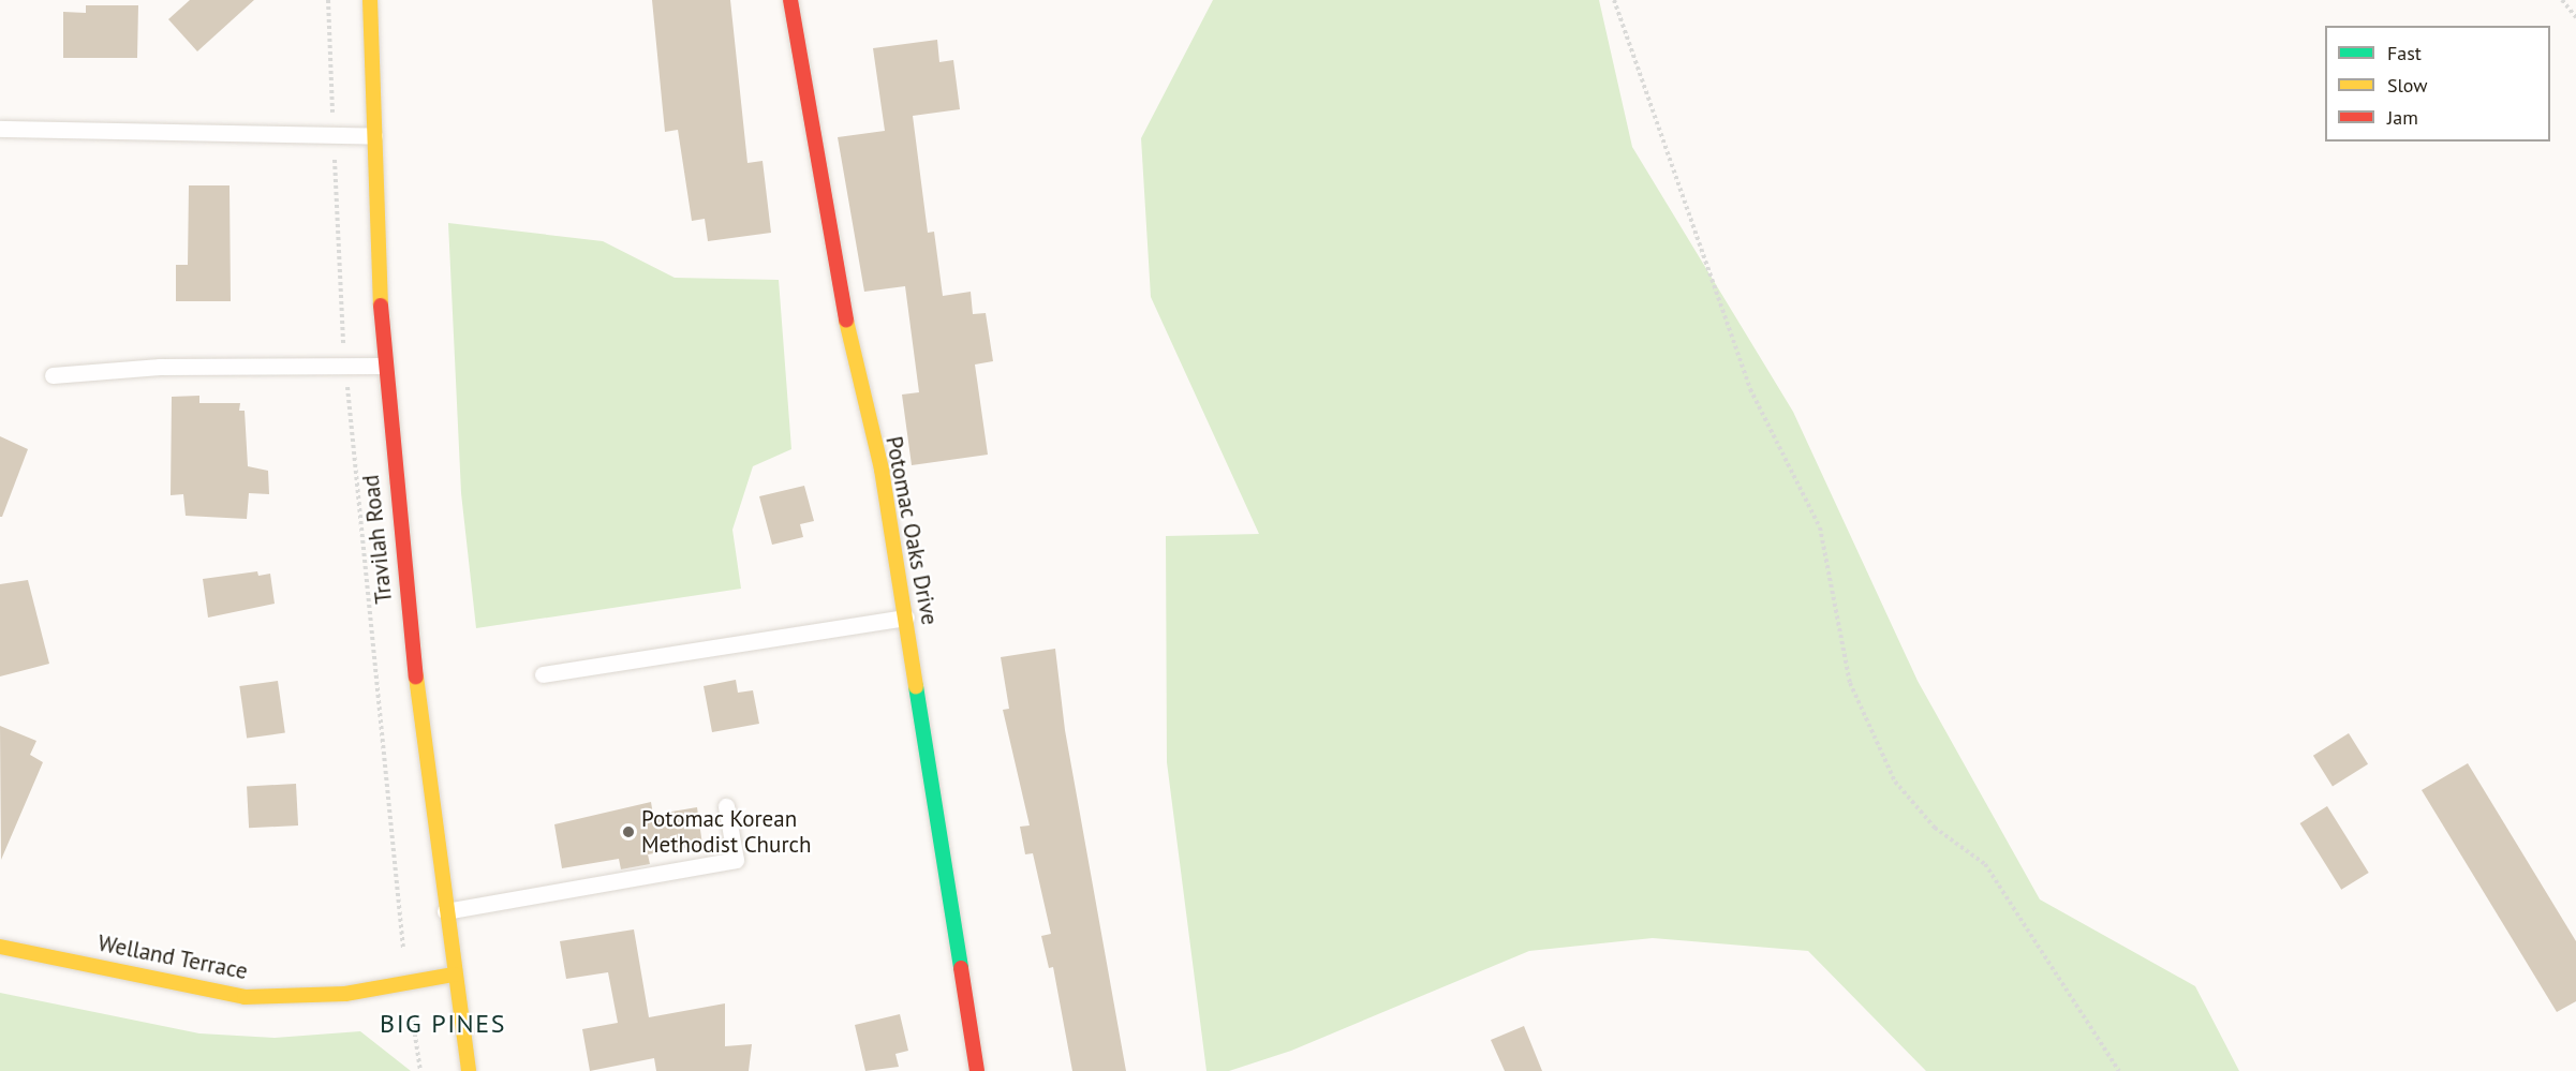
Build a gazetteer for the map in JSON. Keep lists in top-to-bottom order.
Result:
{
  "streets": {
    "street": ["Potomac Oaks Drive", "Travilah Road", "Welland Terrace"]
  },
  "crossings": [
    ["Travilah Road", "Welland Terrace"]
  ],
  "districts": ["BIG PINES"],
  "places": ["Potomac Korean Methodist Church"],
  "legend": ["Fast", "Slow", "Jam"]
}
